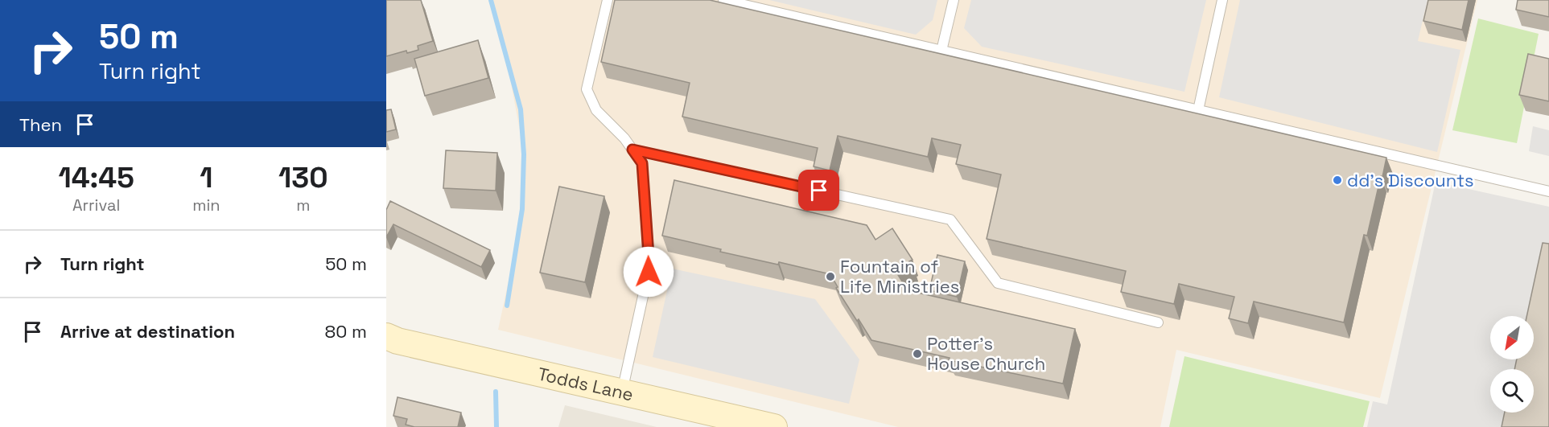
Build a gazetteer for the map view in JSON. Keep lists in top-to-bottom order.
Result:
{
  "streets": {
    "main road": ["Todds Lane"]
  },
  "places": ["dd's Discounts", "Fountain of Life Ministries", "Potter’s House Church"],
  "north": "bottom left",
  "page": {
    "turn": ["50 m", "Turn right"],
    "then": "Then",
    "eta": [
      "14:45",
      "Arrival",
      "1",
      "min",
      "130",
      "m"
    ],
    "list": [
      {
        "name": "Turn right",
        "value": "50 m"
      },
      {
        "name": "Arrive at destination",
        "value": "80 m"
      }
    ]
  }
}
